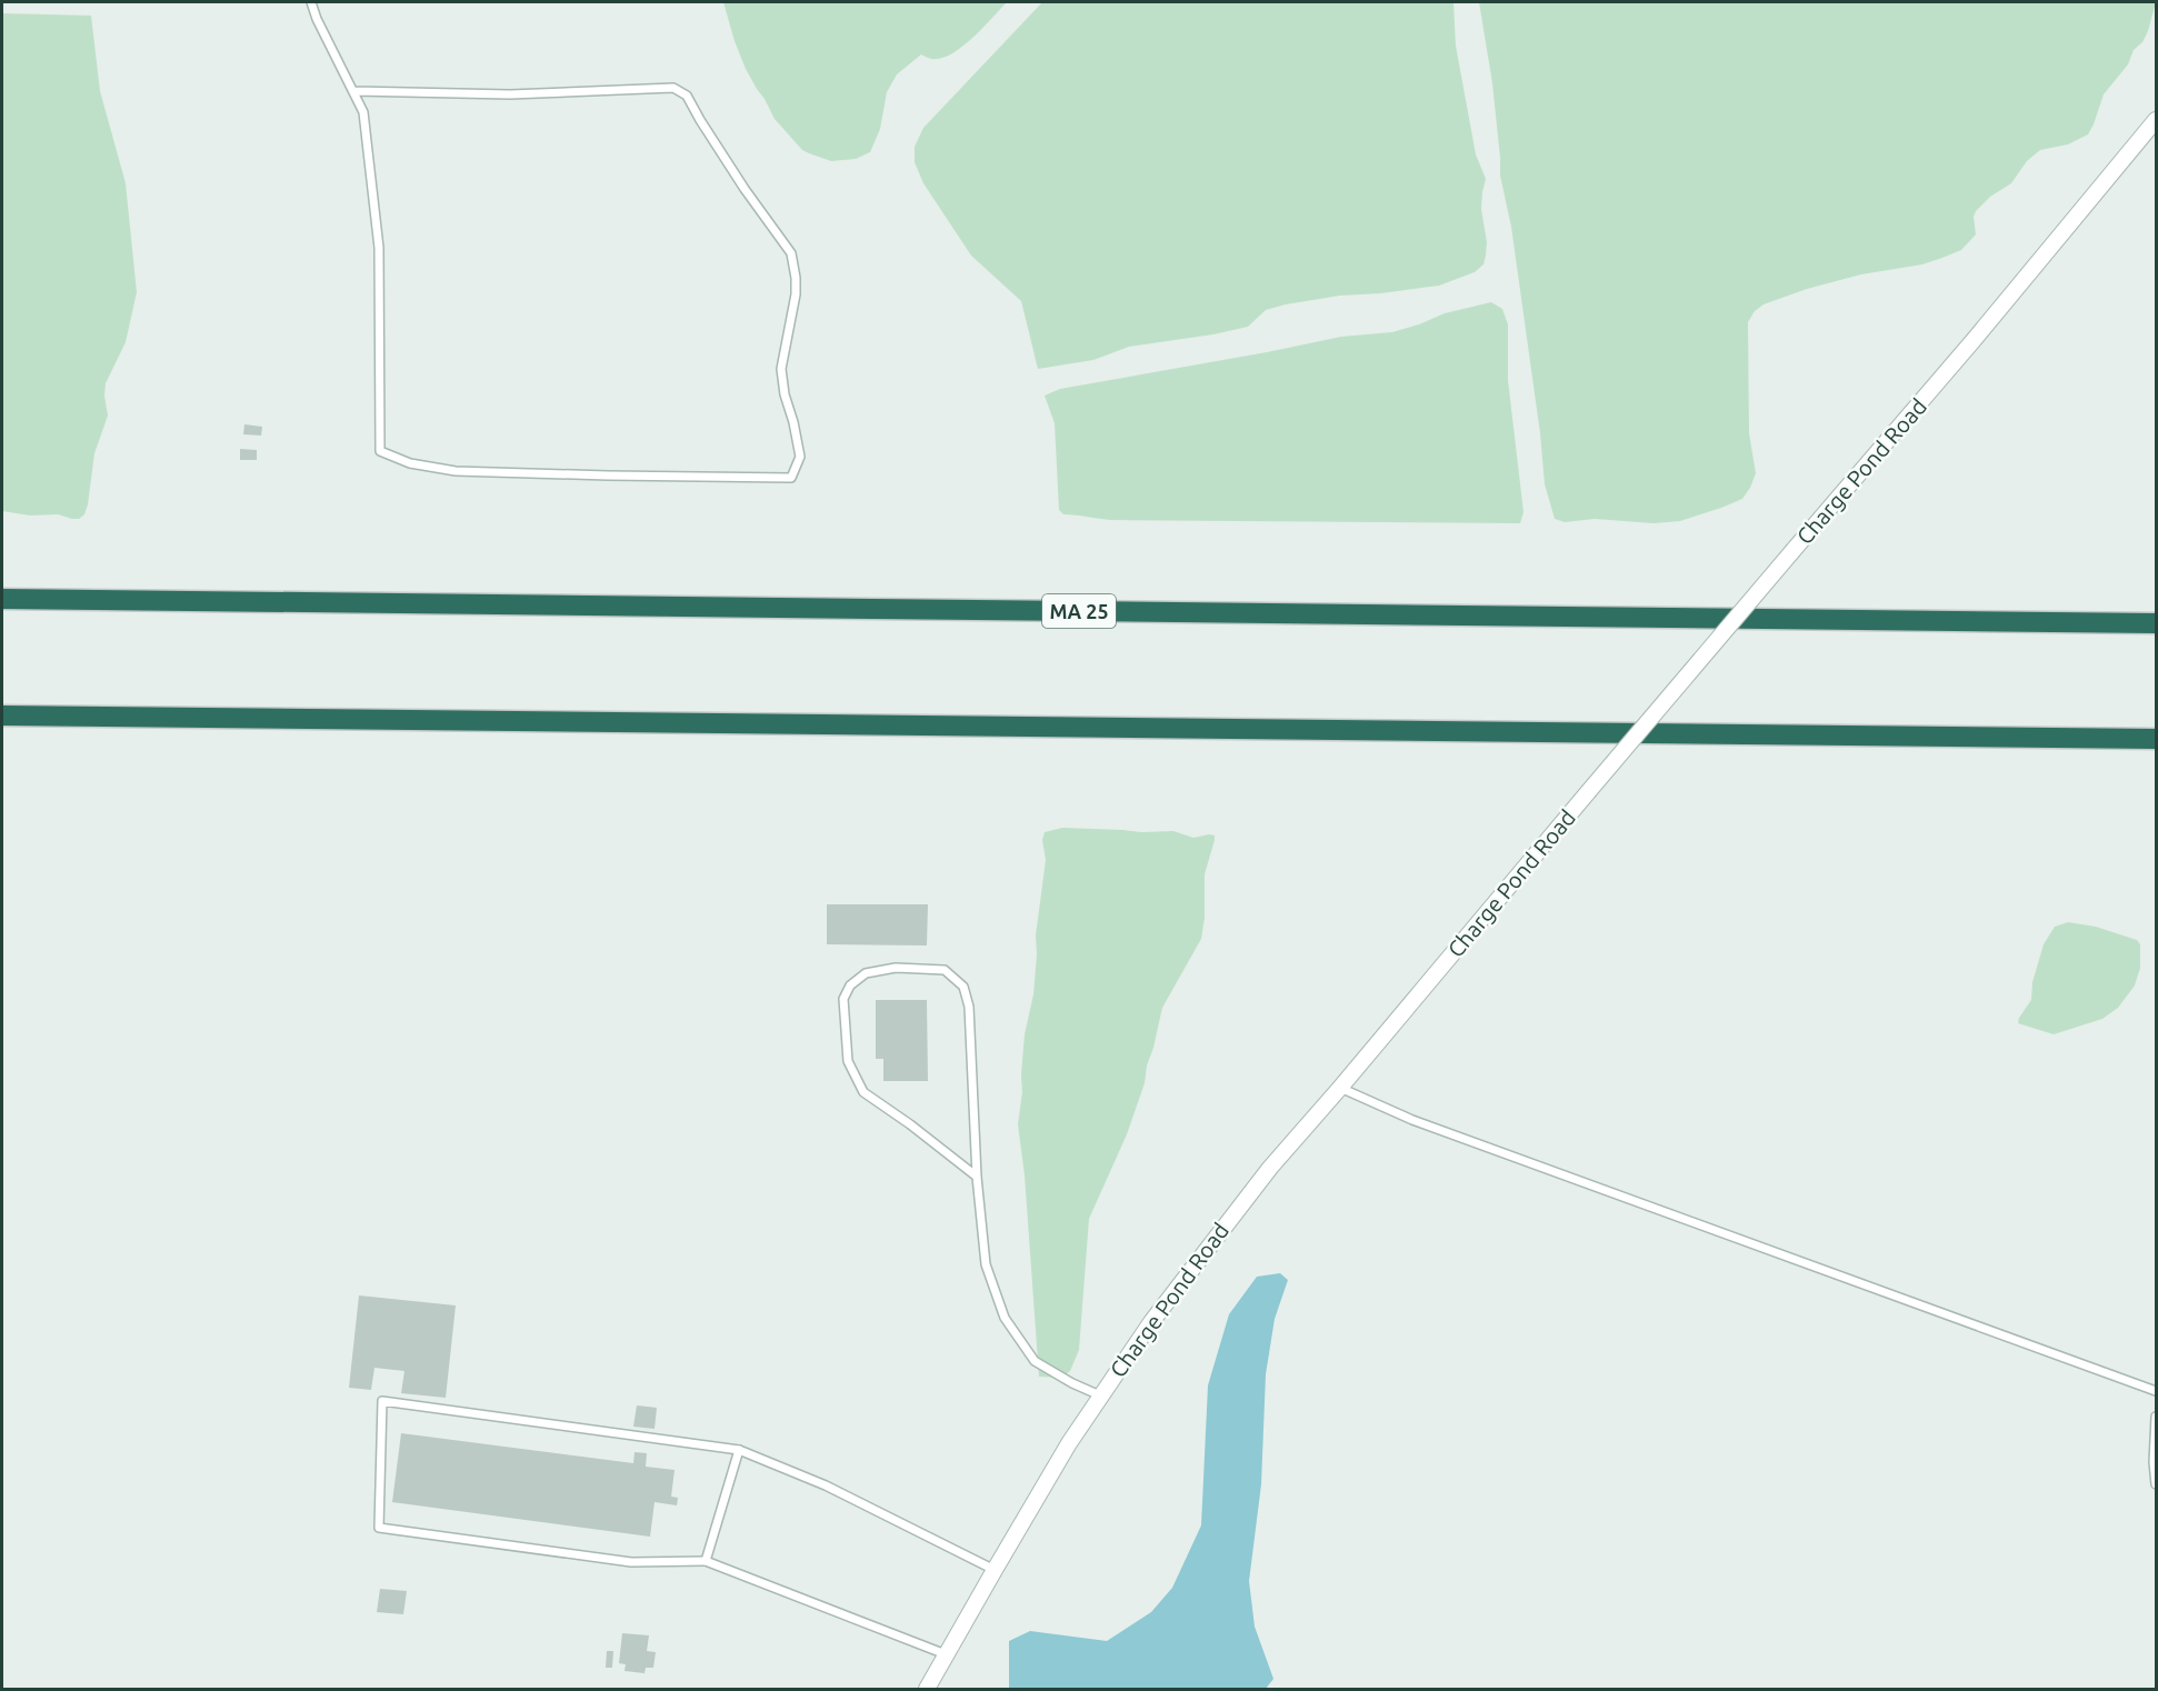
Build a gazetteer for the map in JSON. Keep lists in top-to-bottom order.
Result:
{
  "streets": {
    "highway": ["MA 25"],
    "street": ["Charge Pond Road"]
  }
}
